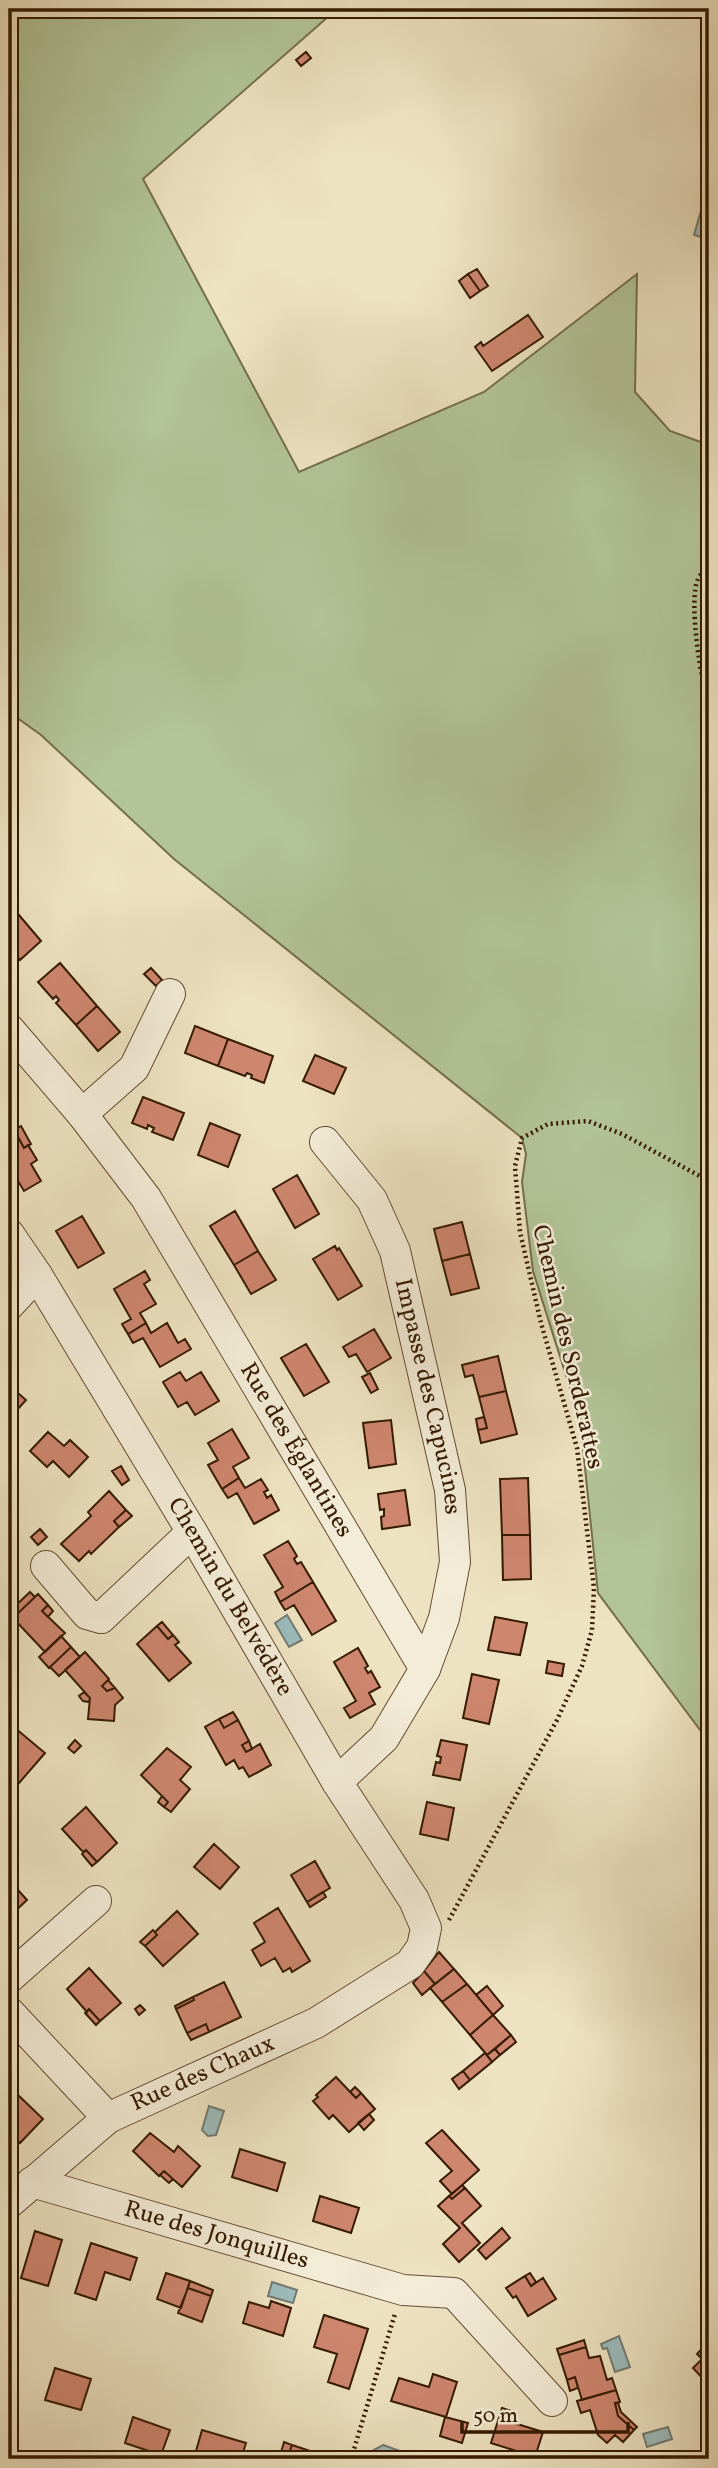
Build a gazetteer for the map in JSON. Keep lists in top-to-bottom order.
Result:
{
  "streets": {
    "street": [
      "Impasse des Capucines",
      "Rue des Églantines",
      "Chemin du Belvédère",
      "Rue des Chaux",
      "Rue des Jonquilles"
    ],
    "path": ["Chemin des Sorderattes"]
  },
  "crossings": [
    ["Chemin des Sorderattes", "Chemin du Belvédère"],
    ["Chemin des Sorderattes", "Rue des Chaux"],
    ["Impasse des Capucines", "Rue des Églantines"],
    ["Chemin du Belvédère", "Rue des Chaux"],
    ["Rue des Chaux", "Rue des Jonquilles"]
  ],
  "scale_bar": "50 m"
}
